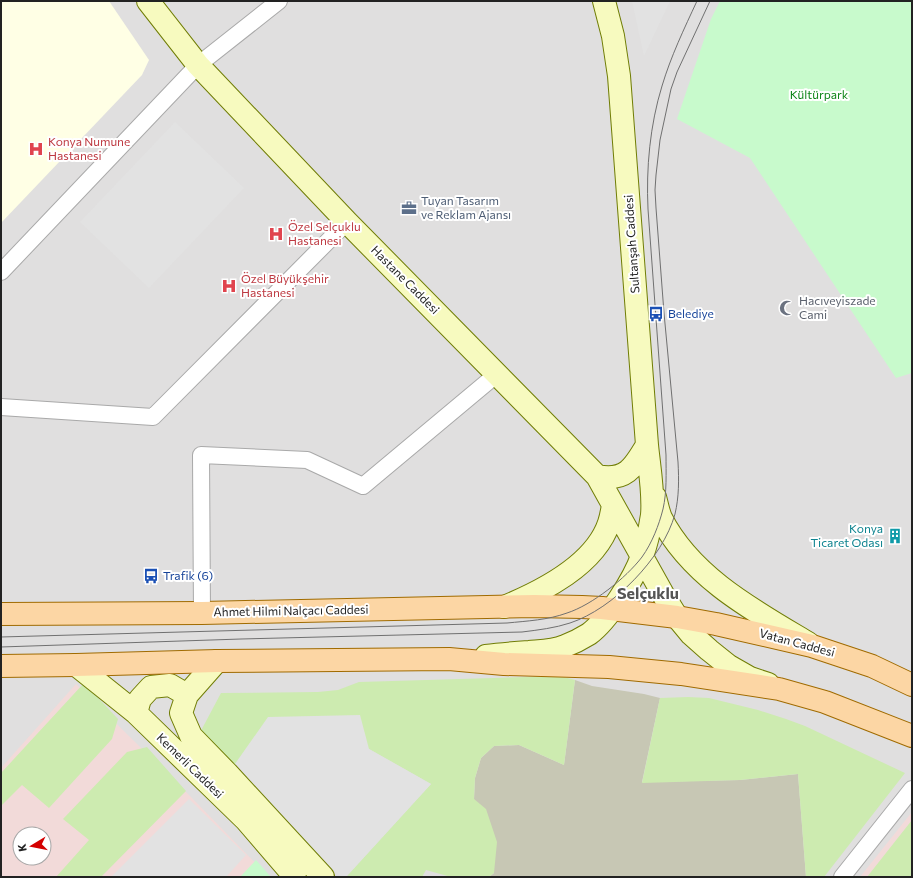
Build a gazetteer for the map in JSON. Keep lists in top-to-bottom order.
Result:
{
  "streets": {
    "main road": ["Ahmet Hilmi Nalçacı Caddesi", "Vatan Caddesi"],
    "street": ["Sultanşah Caddesi", "Hastane Caddesi", "Kemerli Caddesi"]
  },
  "crossings": [
    ["Hastane Caddesi", "Vatan Caddesi"],
    ["Ahmet Hilmi Nalçacı Caddesi", "Vatan Caddesi"]
  ],
  "districts": ["Selçuklu"],
  "parks": ["Kültürpark"],
  "places": {
    "hospital": ["Konya Numune Hastanesi", "Özel Selçuklu Hastanesi", "Özel Büyükşehir Hastanesi"],
    "office": ["Tuyan Tasarım ve Reklam Ajansı"],
    "mosque": ["Hacıveyiszade Cami"],
    "bus stop": ["Belediye", "Trafik (6)"],
    "building": ["Konya Ticaret Odası"]
  },
  "north": "left"
}
